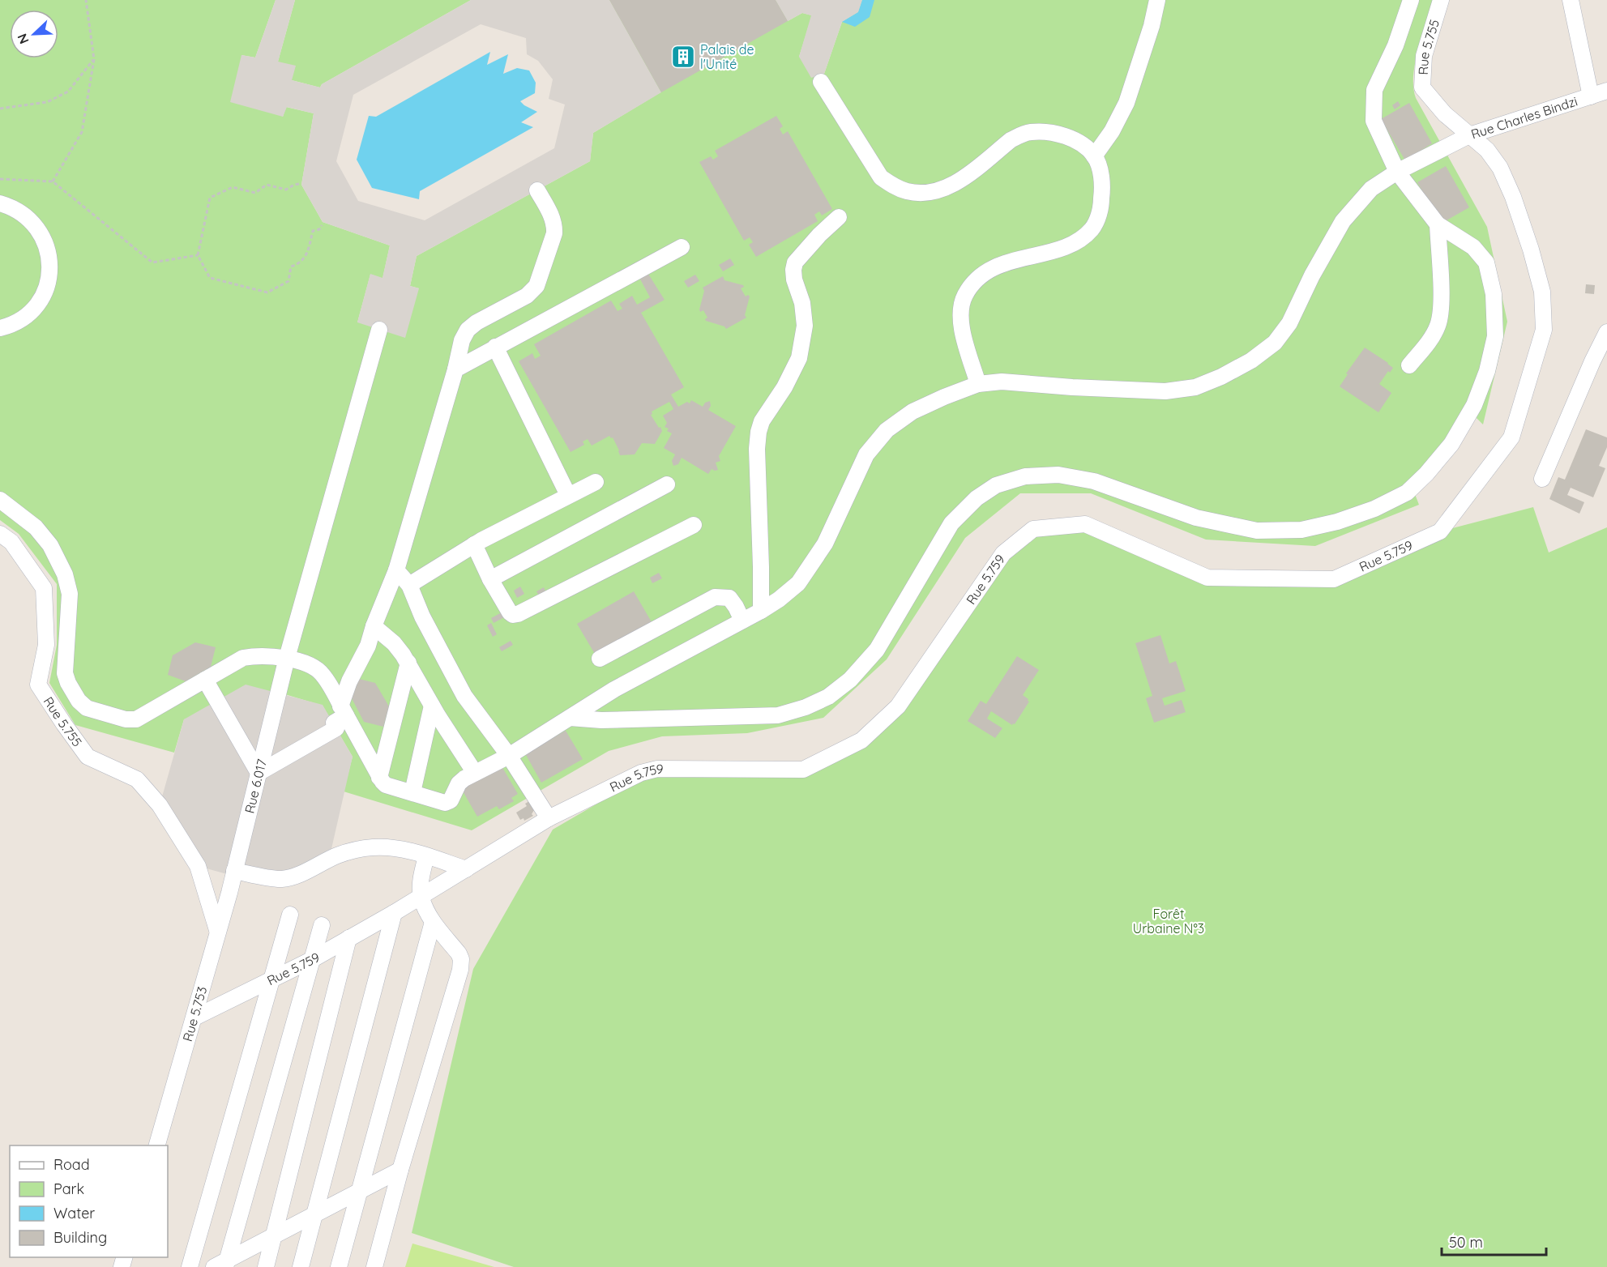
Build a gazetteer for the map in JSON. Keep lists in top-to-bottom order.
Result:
{
  "streets": {
    "street": [
      "Rue 5.755",
      "Rue Charles Bindzi",
      "Rue 5.759",
      "Rue 6.017",
      "Rue 5.753"
    ]
  },
  "crossings": [
    ["Rue 5.755", "Rue Charles Bindzi"],
    ["Rue 5.755", "Rue 5.759"],
    ["Rue 5.755", "Rue 5.753"],
    ["Rue Charles Bindzi", "Rue 5.759"],
    ["Rue 5.759", "Rue 5.753"],
    ["Rue 6.017", "Rue 5.753"]
  ],
  "parks": ["Forêt Urbaine N°3"],
  "places": {
    "building": ["Palais de l'Unité"]
  },
  "legend": [
    "Road",
    "Park",
    "Water",
    "Building"
  ],
  "scale_bar": "50 m",
  "north": "bottom left"
}
